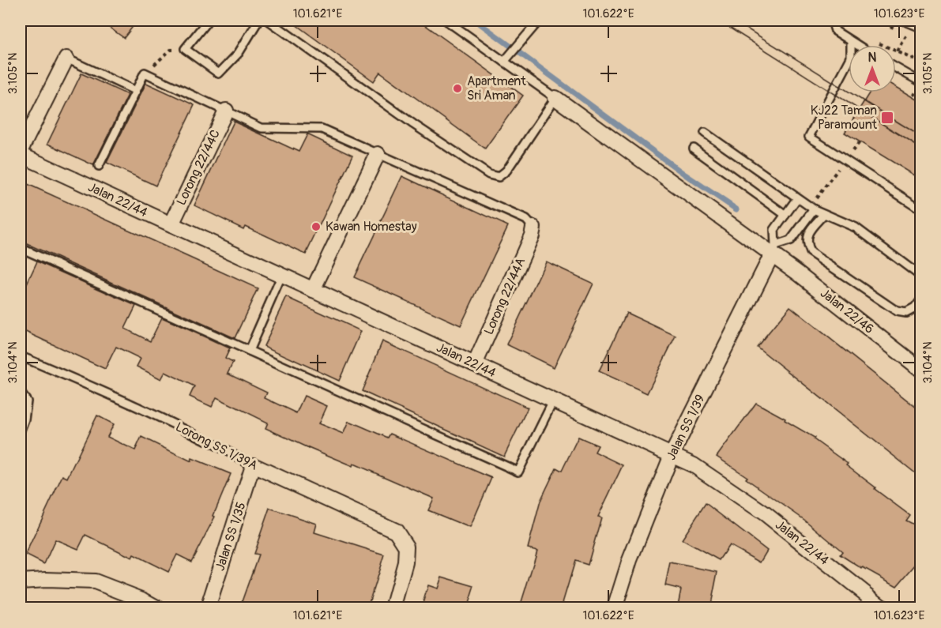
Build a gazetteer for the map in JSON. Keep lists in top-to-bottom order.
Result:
{
  "streets": {
    "street": [
      "Lorong 22/44C",
      "Jalan 22/44",
      "Lorong 22/44A",
      "Jalan 22/46",
      "Jalan SS 1/39",
      "Lorong SS 1/39A",
      "Jalan SS 1/35"
    ]
  },
  "crossings": [
    ["Lorong 22/44C", "Jalan 22/44"],
    ["Jalan 22/44", "Lorong 22/44A"],
    ["Jalan 22/44", "Jalan SS 1/39"],
    ["Jalan 22/46", "Jalan SS 1/39"],
    ["Lorong SS 1/39A", "Jalan SS 1/35"]
  ],
  "places": {
    "other": ["Apartment Sri Aman", "Kawan Homestay"],
    "transit": ["KJ22 Taman Paramount"]
  },
  "north": "top",
  "coordinates": [
    "101.621°E",
    "101.622°E",
    "101.623°E",
    "3.105°N",
    "3.104°N"
  ]
}
